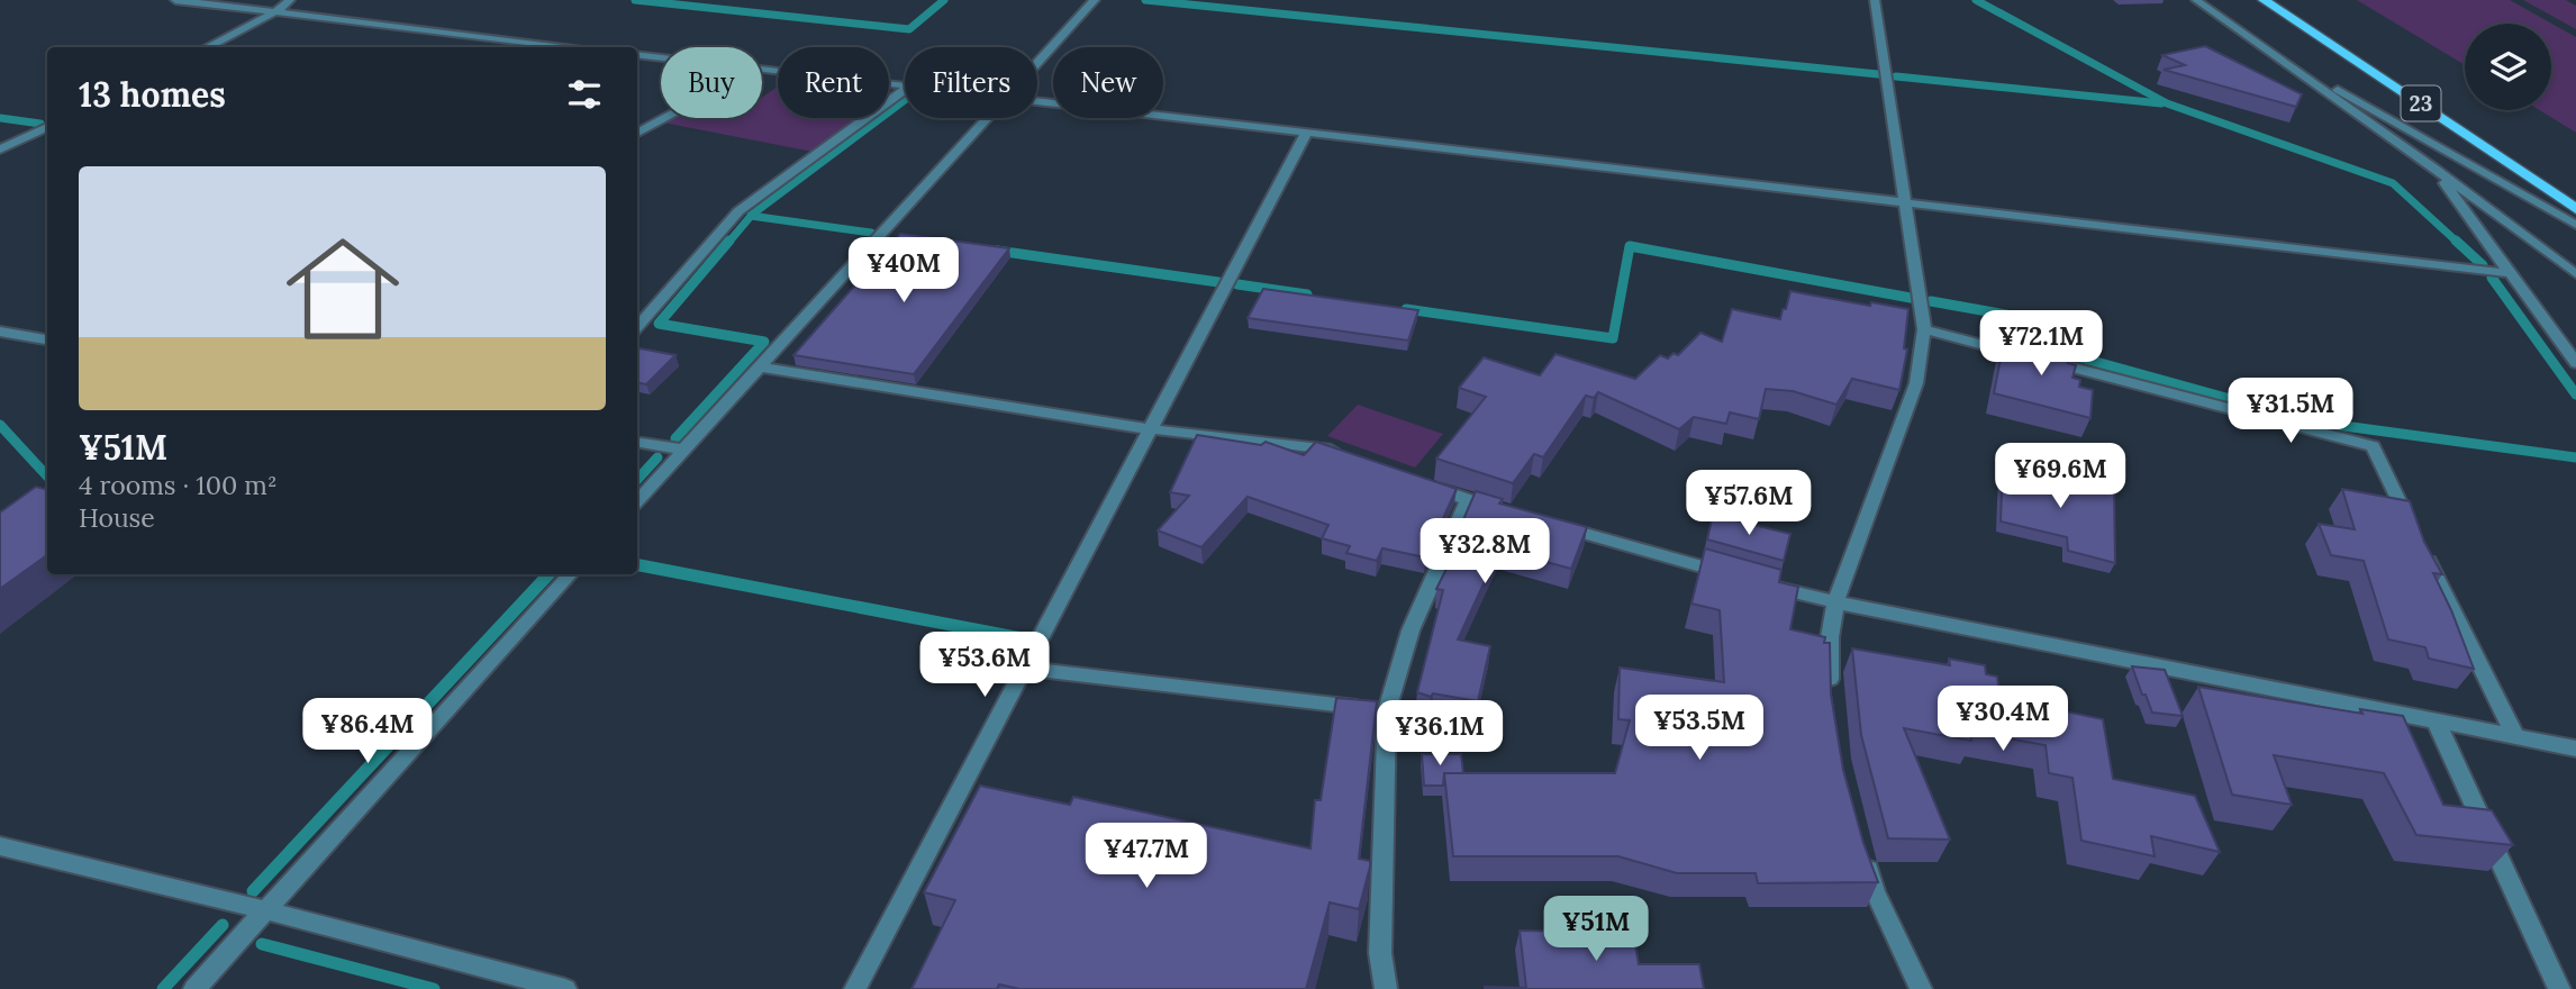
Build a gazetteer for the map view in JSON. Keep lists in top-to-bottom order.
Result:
{
  "streets": {
    "main road": ["23"]
  },
  "page": {
    "chip": [
      "Buy",
      "Rent",
      "Filters",
      "New"
    ],
    "heading": "13 homes",
    "list": [
      {
        "name": "¥51M",
        "note": "4 rooms · 100 m² · House"
      }
    ],
    "price": [
      "¥40M",
      "¥72.1M",
      "¥31.5M",
      "¥69.6M",
      "¥57.6M",
      "¥32.8M",
      "¥53.6M",
      "¥30.4M",
      "¥53.5M",
      "¥86.4M",
      "¥36.1M",
      "¥47.7M",
      "¥51M"
    ]
  }
}
